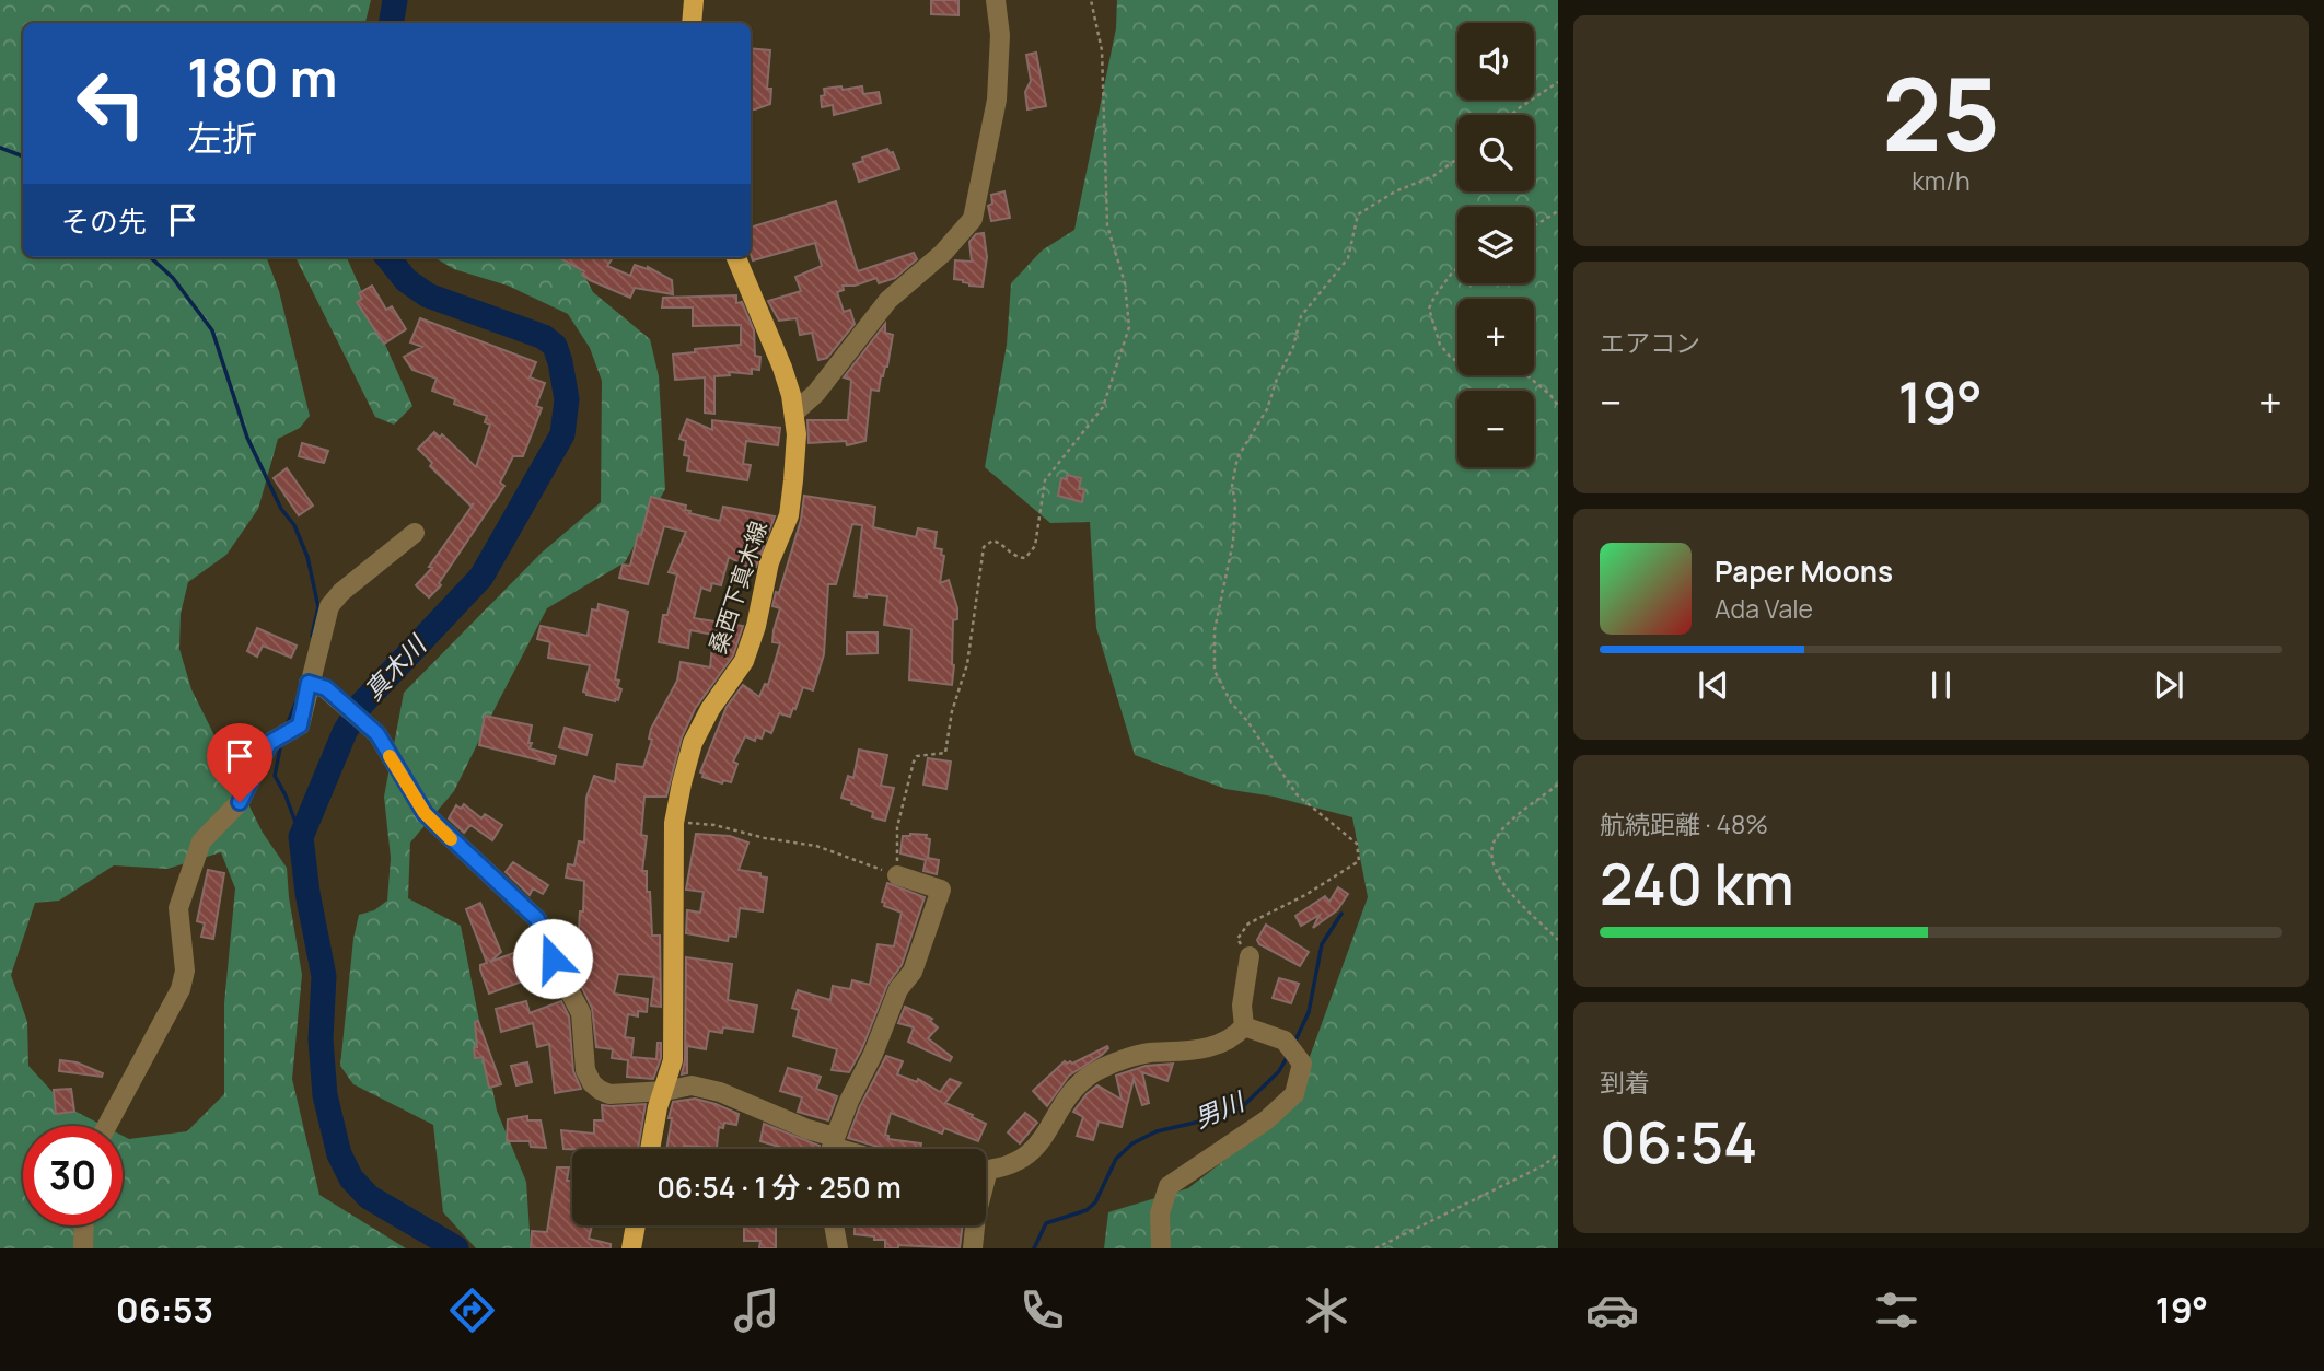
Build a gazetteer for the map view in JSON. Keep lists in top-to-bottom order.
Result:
{
  "streets": {
    "main road": ["桑西下真木線"]
  },
  "water": ["真木川", "男川"],
  "page": {
    "tile": [
      ["25", "km/h"],
      "エアコン",
      ["航続距離 · 48%", "240 km"],
      ["到着", "06:54"]
    ],
    "map_buttons": ["+", "−"],
    "turn": ["180 m", "左折"],
    "then": "その先",
    "heat": ["−", "19°", "+"],
    "song": ["Paper Moons", "Ada Vale"],
    "limit": "30",
    "trip": "06:54 · 1 分 · 250 m",
    "tabs": ["06:53", "19°"]
  }
}
